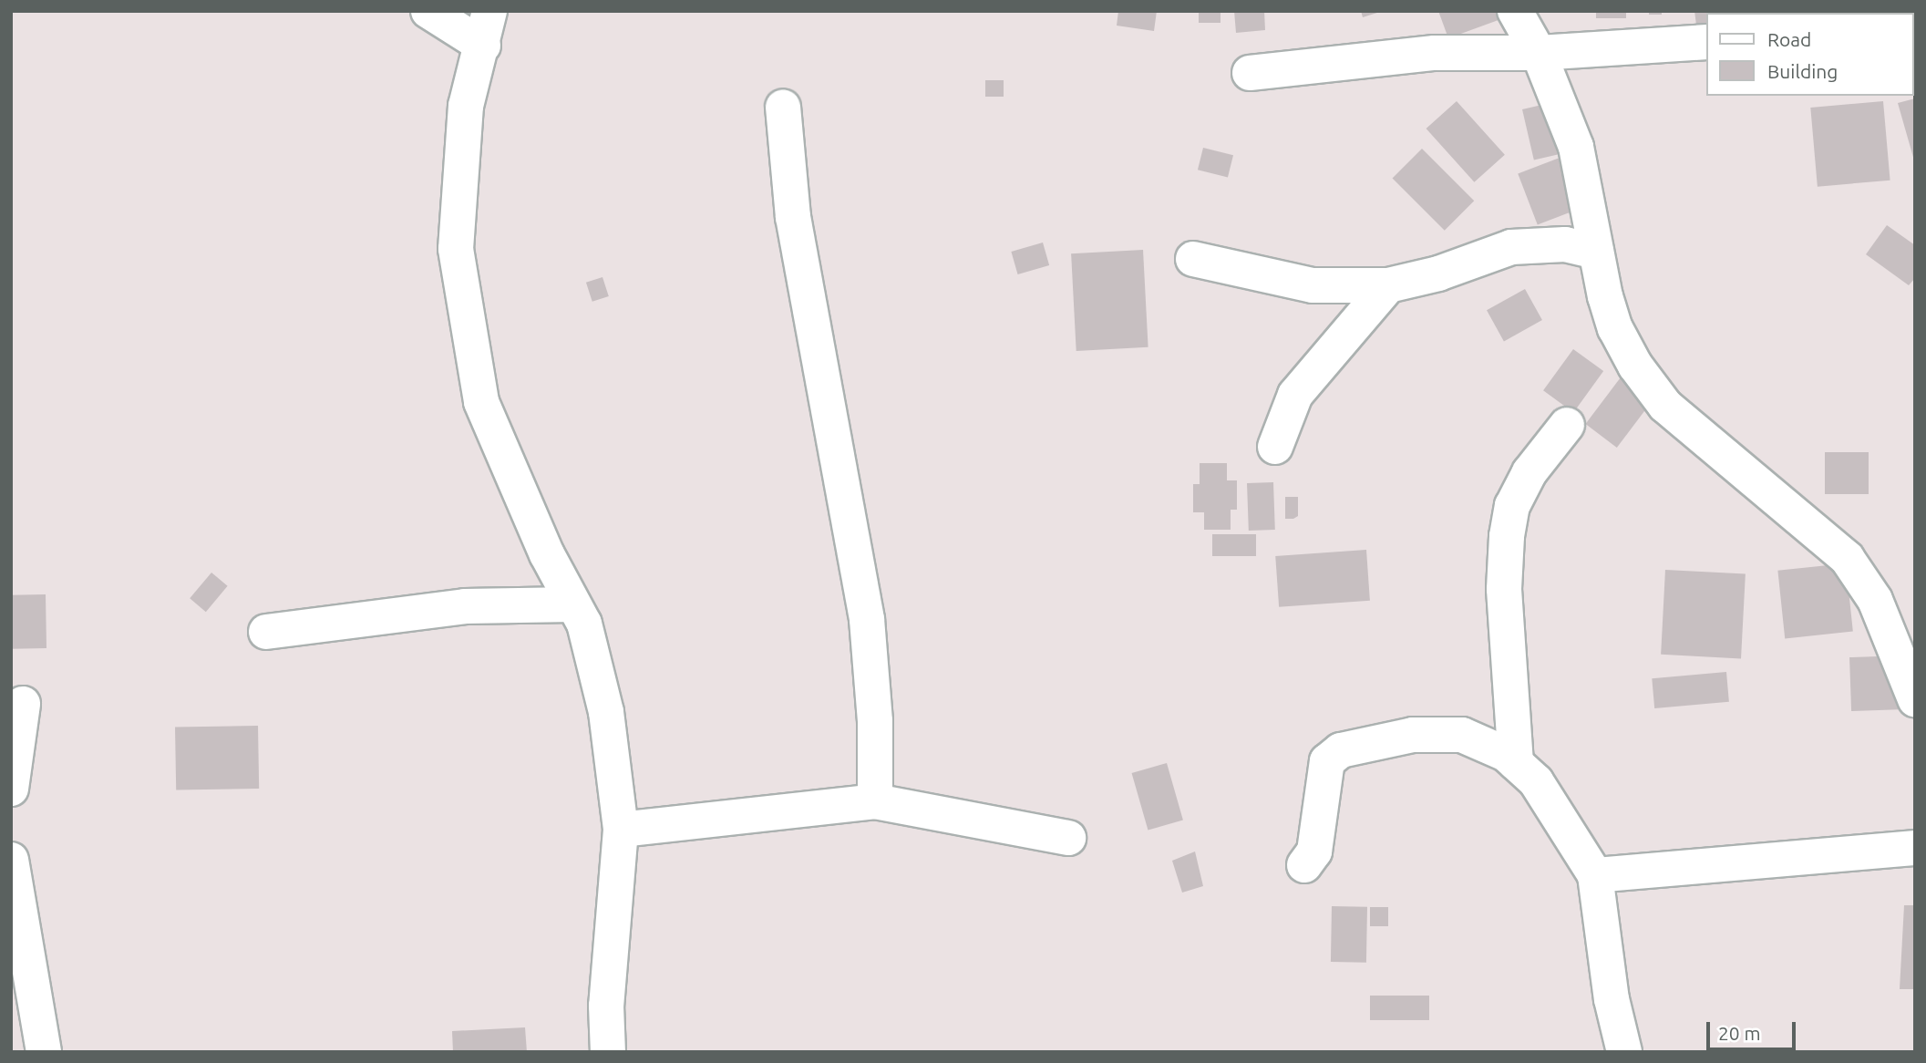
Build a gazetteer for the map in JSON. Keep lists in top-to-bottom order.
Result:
{
  "legend": ["Road", "Building"],
  "scale_bar": "20 m"
}
